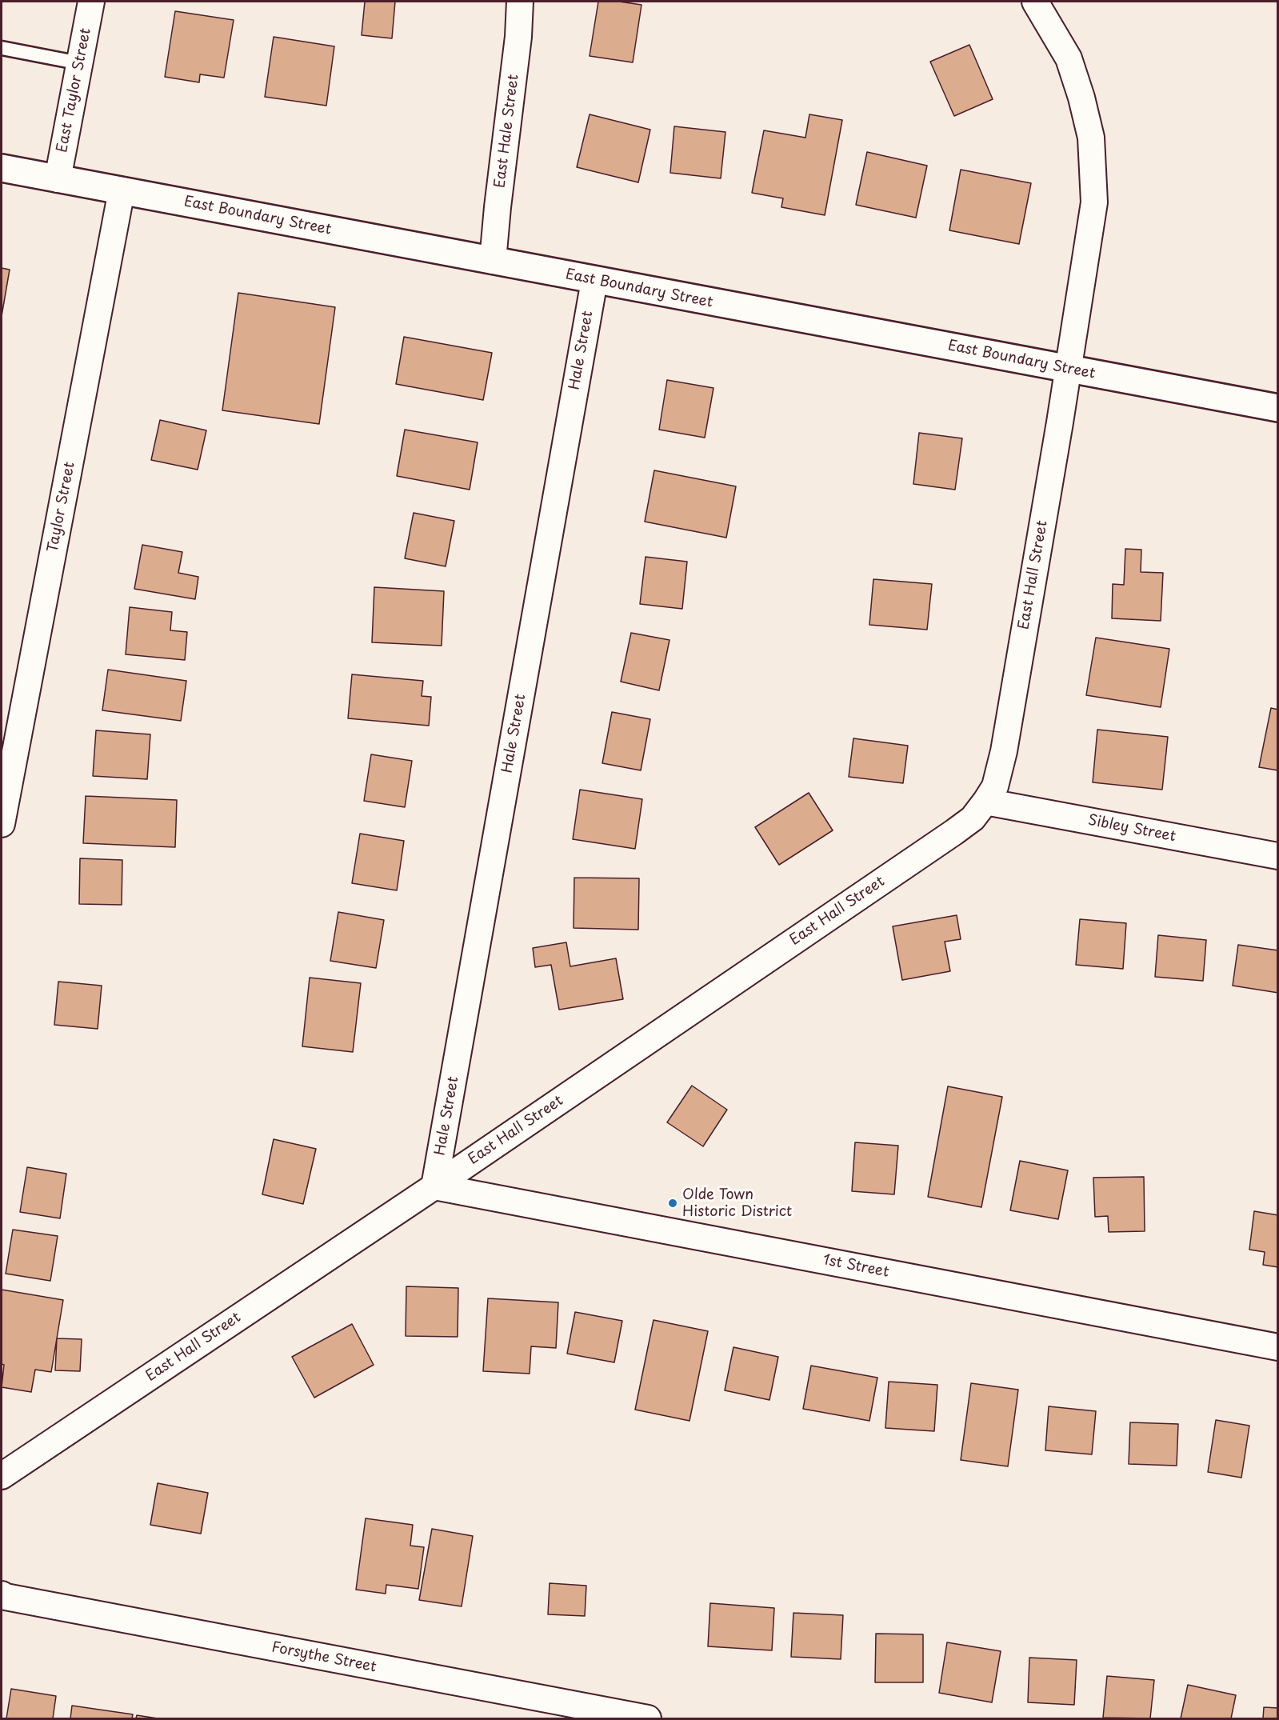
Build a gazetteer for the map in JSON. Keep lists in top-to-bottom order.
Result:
{
  "streets": {
    "main road": ["East Boundary Street"],
    "street": [
      "East Taylor Street",
      "East Hale Street",
      "Hale Street",
      "Taylor Street",
      "East Hall Street",
      "Sibley Street",
      "1st Street",
      "Forsythe Street"
    ]
  },
  "crossings": [
    ["East Taylor Street", "East Boundary Street"],
    ["East Hale Street", "East Boundary Street"],
    ["East Boundary Street", "Hale Street"],
    ["East Boundary Street", "Taylor Street"],
    ["East Boundary Street", "East Hall Street"],
    ["Hale Street", "East Hall Street"],
    ["Hale Street", "1st Street"],
    ["East Hall Street", "Sibley Street"],
    ["East Hall Street", "1st Street"]
  ],
  "places": ["Olde Town Historic District"]
}
